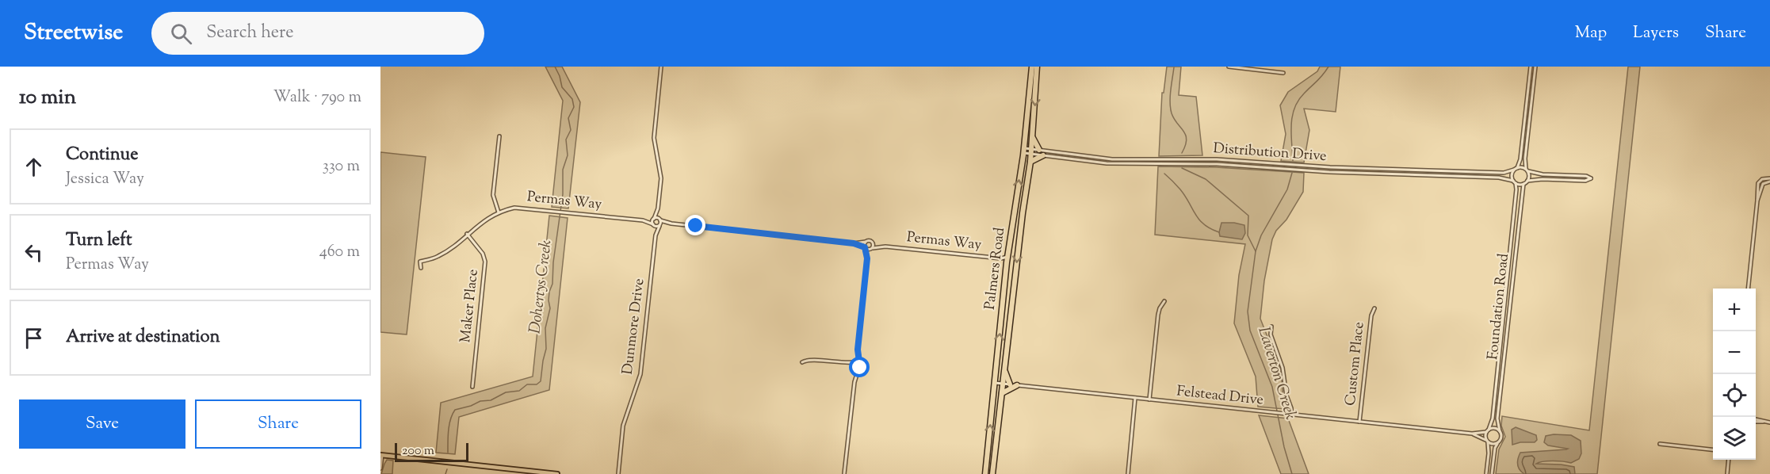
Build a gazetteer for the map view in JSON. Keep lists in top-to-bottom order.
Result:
{
  "streets": {
    "highway": ["Palmers Road"],
    "street": [
      "Distribution Drive",
      "Permas Way",
      "Maker Place",
      "Foundation Road",
      "Dunmore Drive",
      "Custom Place",
      "Felstead Drive"
    ]
  },
  "crossings": [
    ["Distribution Drive", "Palmers Road"],
    ["Distribution Drive", "Foundation Road"],
    ["Permas Way", "Palmers Road"],
    ["Permas Way", "Maker Place"],
    ["Permas Way", "Dunmore Drive"],
    ["Palmers Road", "Felstead Drive"],
    ["Foundation Road", "Felstead Drive"],
    ["Custom Place", "Felstead Drive"]
  ],
  "water": ["Dohertys Creek", "Laverton Creek"],
  "scale_bar": "200 m",
  "page": {
    "header": "Streetwise",
    "search": "Search here",
    "nav": ["Map", "Layers", "Share"],
    "heading": ["10 min", "Walk · 790 m"],
    "list": [
      ["Continue", "Jessica Way", "330 m"],
      ["Turn left", "Permas Way", "460 m"],
      "Arrive at destination"
    ],
    "map_buttons": ["+", "−"],
    "buttons": ["Save", "Share"],
    "scale": "200 m"
  }
}
